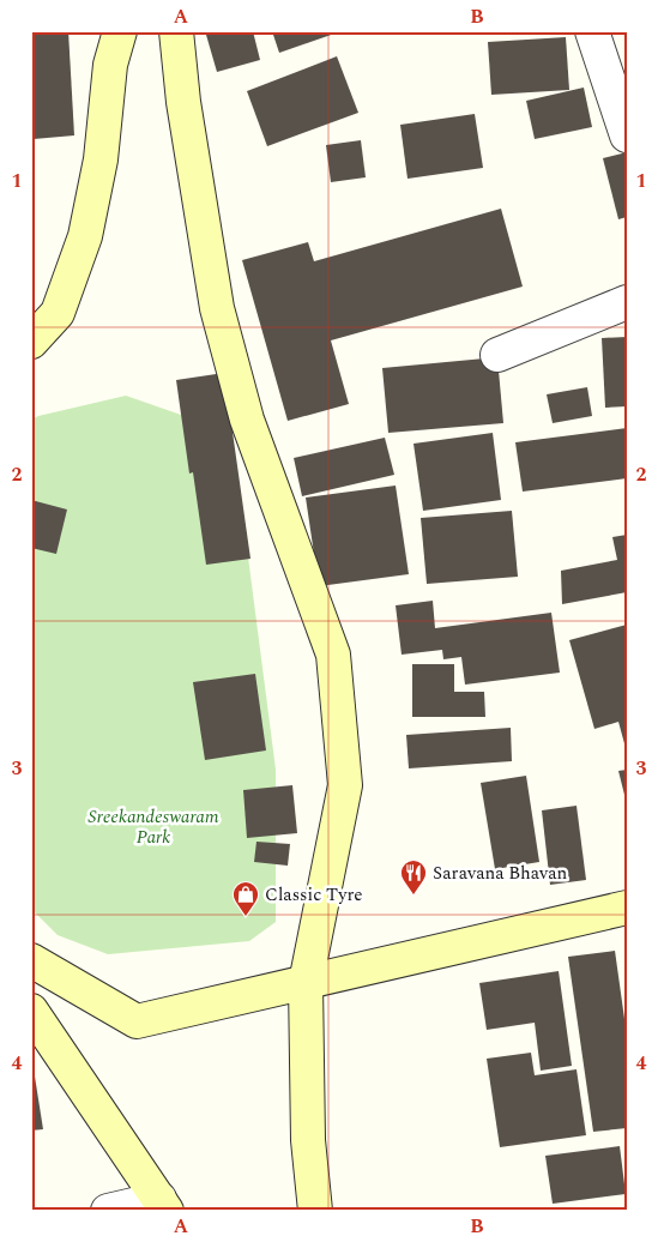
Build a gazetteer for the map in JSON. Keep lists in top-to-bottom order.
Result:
{
  "parks": ["Sreekandeswaram Park"],
  "places": {
    "restaurant": ["Saravana Bhavan"],
    "shop": ["Classic Tyre"]
  },
  "grid": {
    "columns": ["A", "B"],
    "rows": [
      "1",
      "2",
      "3",
      "4"
    ]
  }
}
